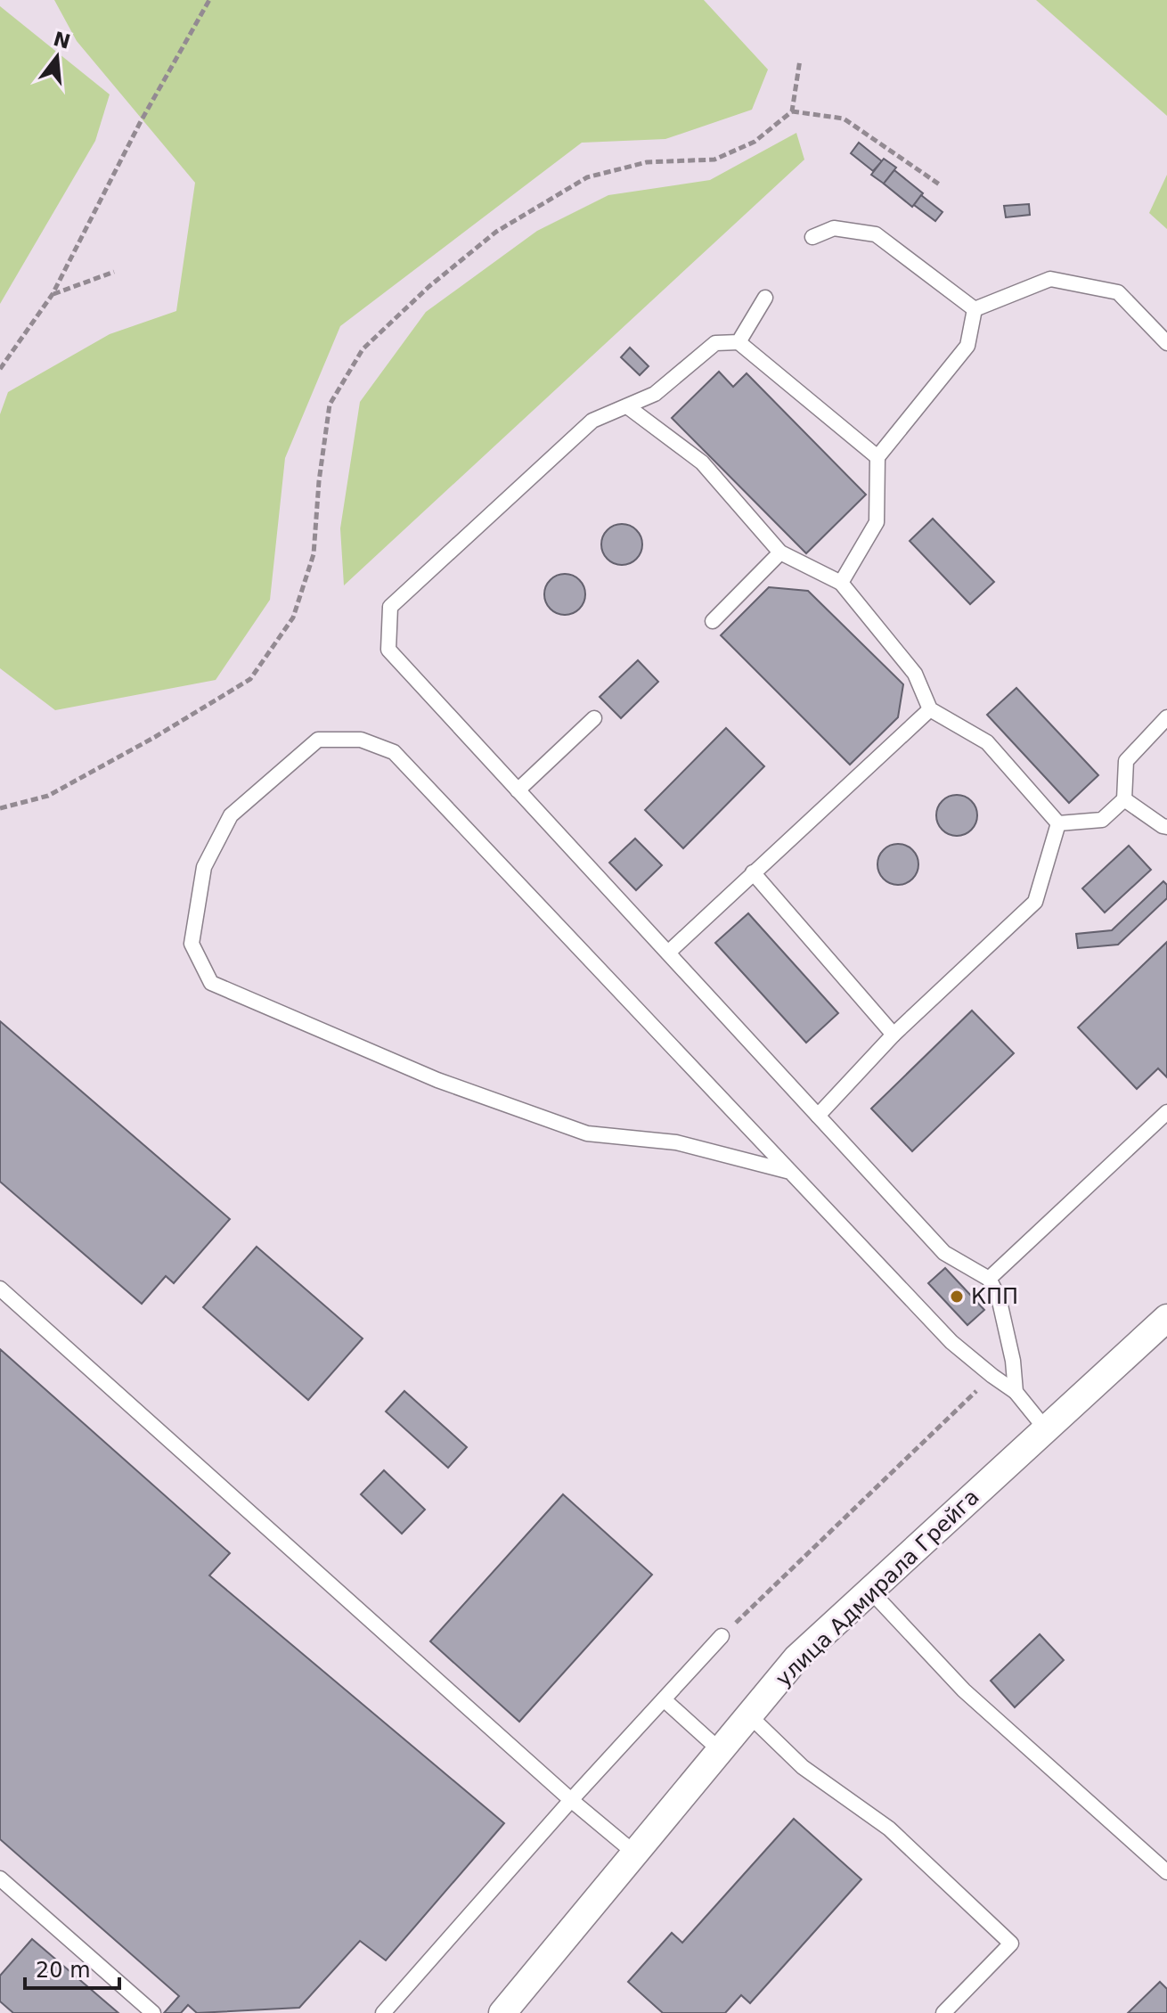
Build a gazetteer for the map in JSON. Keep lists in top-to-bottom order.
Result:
{
  "streets": {
    "street": ["улица Адмирала Грейга"]
  },
  "places": ["КПП"],
  "scale_bar": "20 m",
  "north": "top"
}
